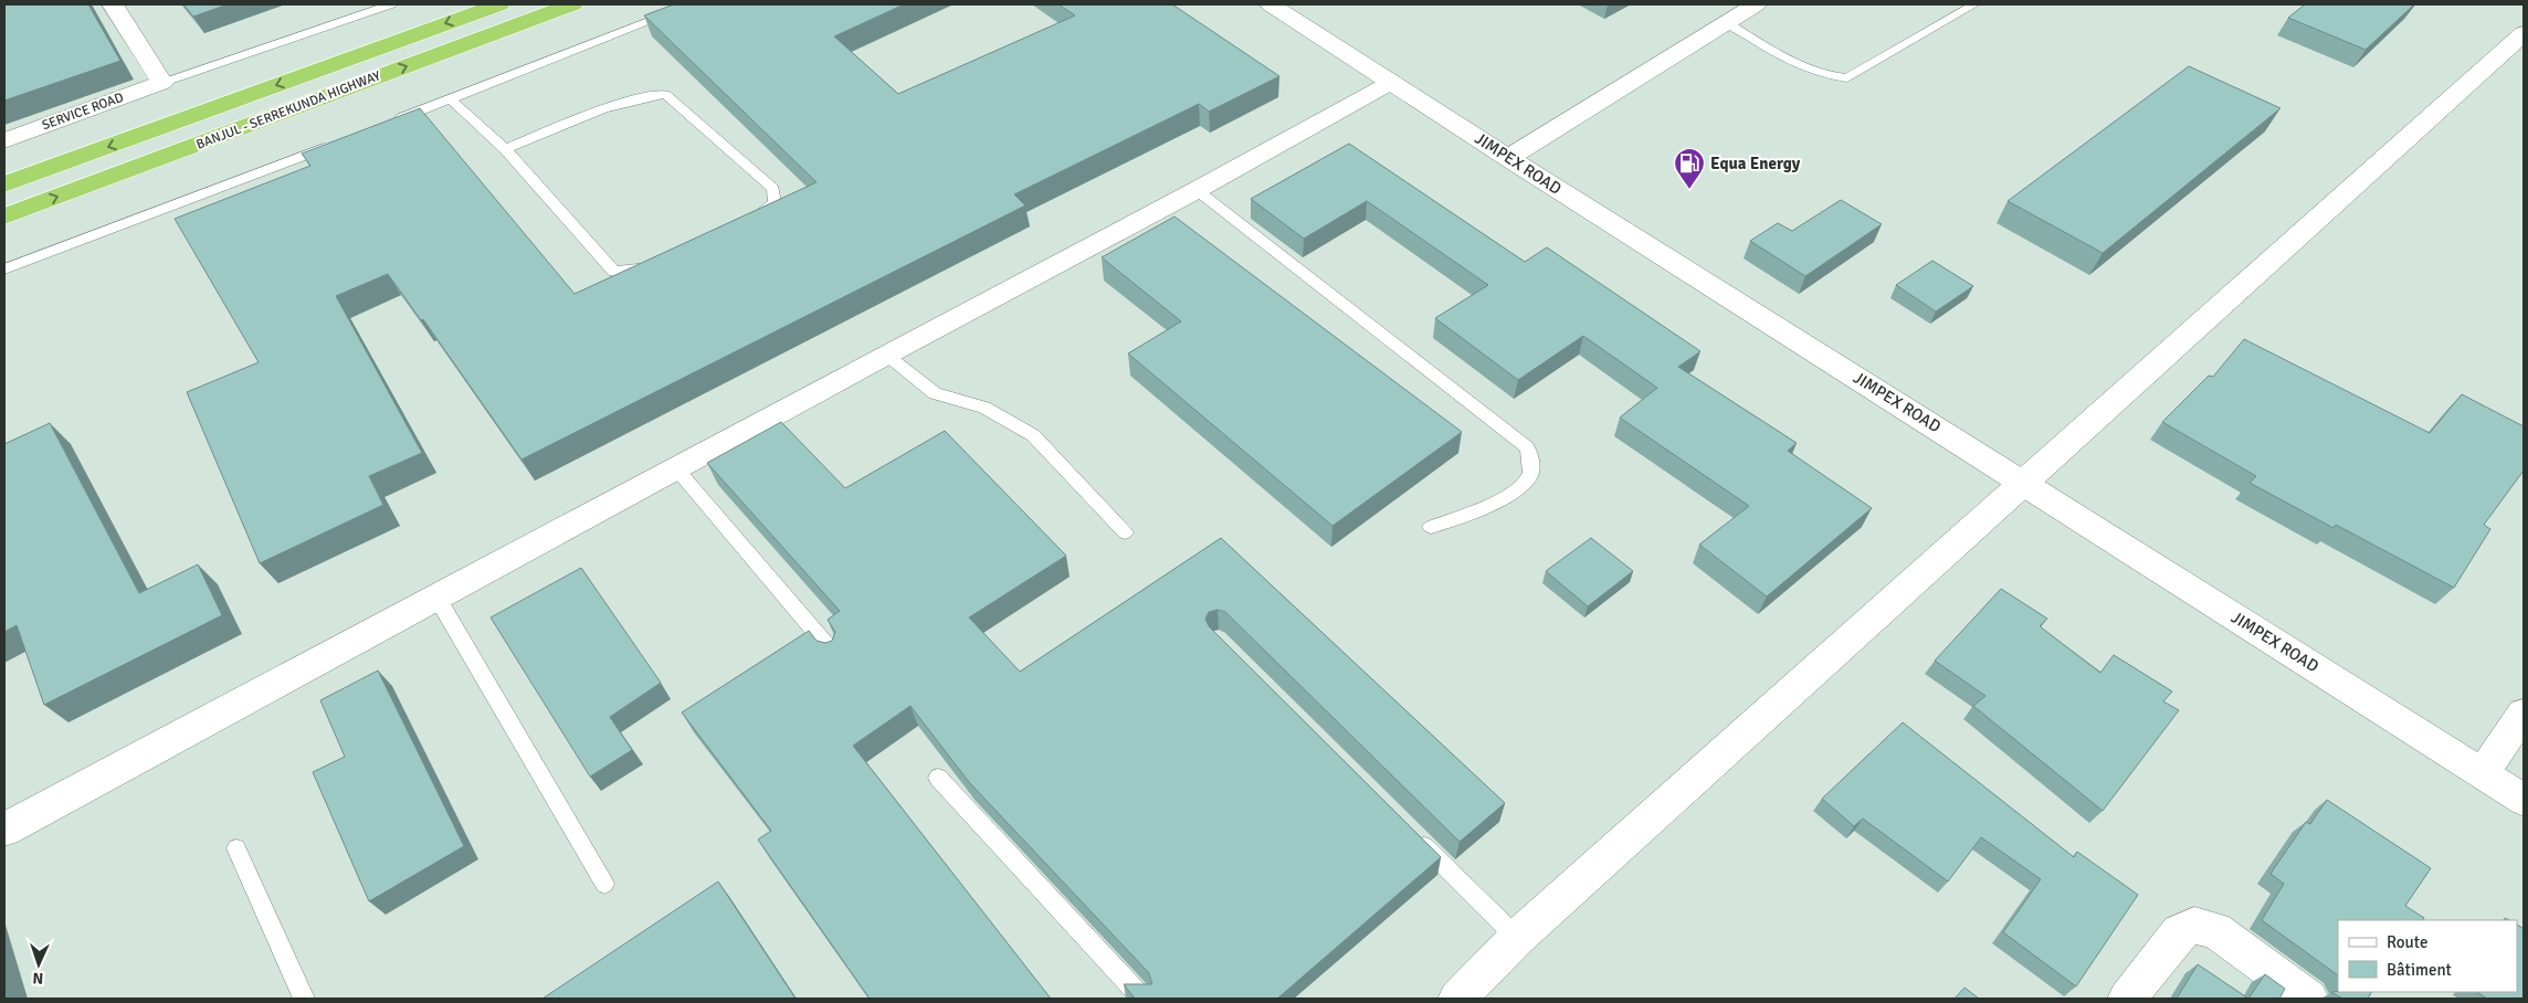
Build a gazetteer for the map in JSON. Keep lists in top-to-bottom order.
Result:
{
  "streets": {
    "highway": ["BANJUL - SERREKUNDA HIGHWAY"],
    "street": ["SERVICE ROAD", "JIMPEX ROAD"]
  },
  "places": {
    "fuel station": ["Equa Energy"]
  },
  "legend": ["Route", "Bâtiment"],
  "north": "bottom"
}
